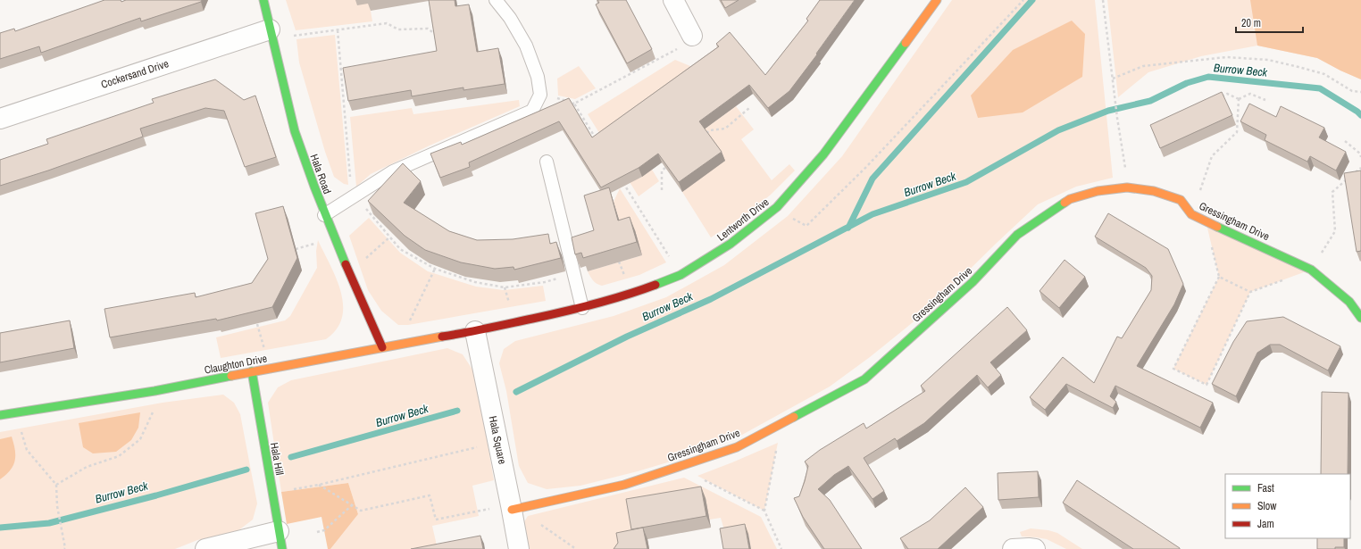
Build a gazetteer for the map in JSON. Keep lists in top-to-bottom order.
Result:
{
  "streets": {
    "street": [
      "Cockersand Drive",
      "Hala Road",
      "Lentworth Drive",
      "Gressingham Drive",
      "Claughton Drive",
      "Hala Square",
      "Hala Hill"
    ]
  },
  "crossings": [
    ["Cockersand Drive", "Hala Road"],
    ["Hala Road", "Claughton Drive"],
    ["Lentworth Drive", "Claughton Drive"],
    ["Lentworth Drive", "Hala Square"],
    ["Gressingham Drive", "Hala Square"],
    ["Claughton Drive", "Hala Square"],
    ["Claughton Drive", "Hala Hill"]
  ],
  "water": ["Burrow Beck"],
  "legend": ["Fast", "Slow", "Jam"],
  "scale_bar": "20 m"
}
